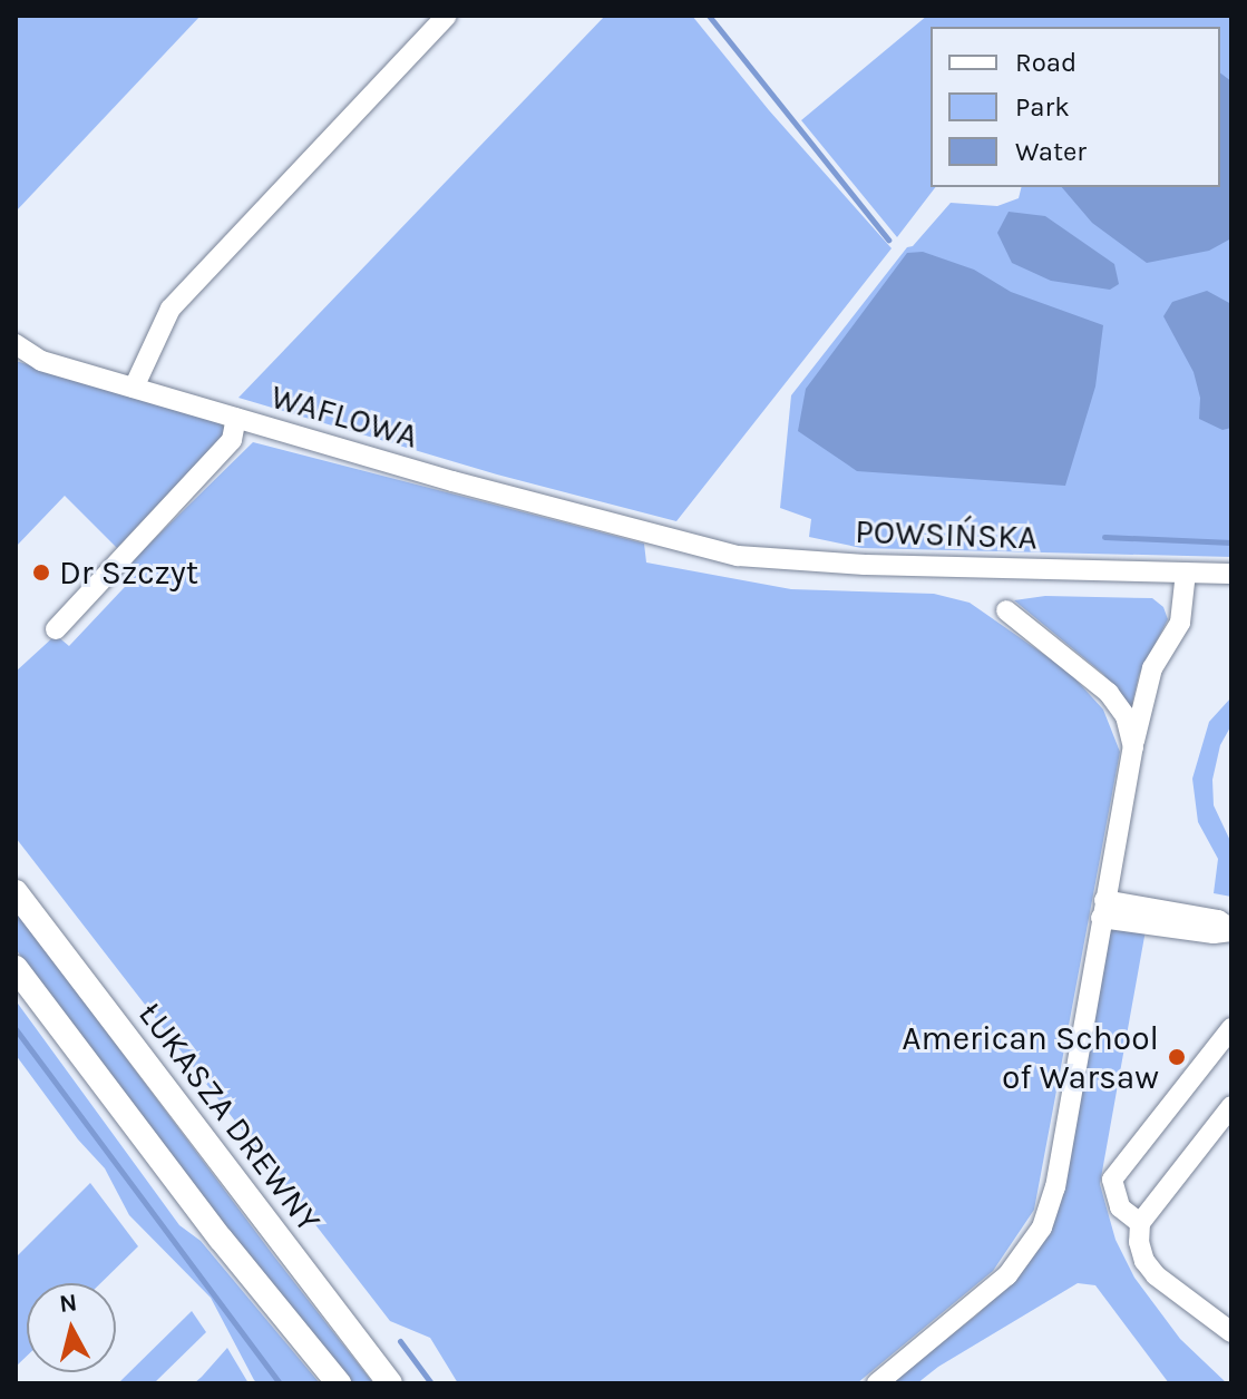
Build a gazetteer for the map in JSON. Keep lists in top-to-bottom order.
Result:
{
  "streets": {
    "main road": ["ŁUKASZA DREWNY"],
    "street": ["WAFLOWA", "POWSIŃSKA"]
  },
  "crossings": [
    ["WAFLOWA", "POWSIŃSKA"]
  ],
  "places": ["Dr Szczyt", "American School of Warsaw"],
  "legend": ["Road", "Park", "Water"],
  "north": "top"
}
